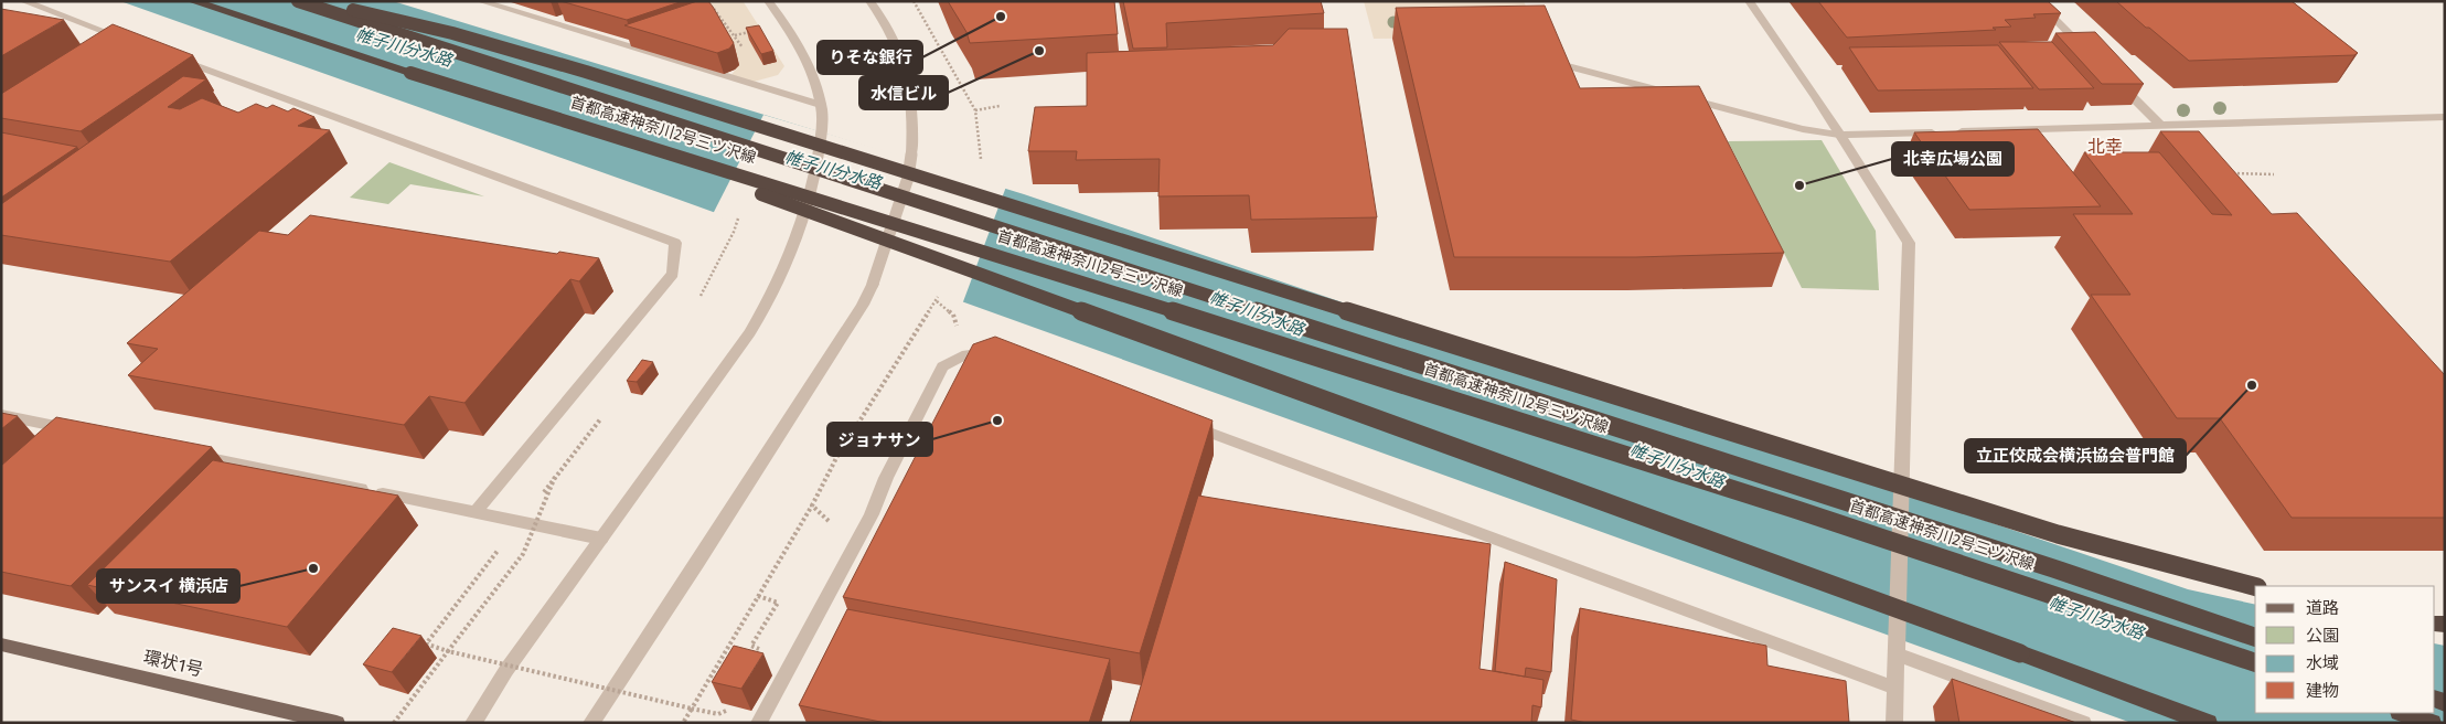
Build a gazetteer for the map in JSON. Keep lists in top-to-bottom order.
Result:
{
  "streets": {
    "highway": ["首都高速神奈川2号三ツ沢線"],
    "main road": ["環状1号"]
  },
  "districts": ["北幸"],
  "water": ["帷子川分水路"],
  "places": [
    "りそな銀行",
    "水信ビル",
    "北幸広場公園",
    "立正佼成会横浜協会普門館",
    "ジョナサン",
    "サンスイ 横浜店"
  ],
  "legend": [
    "道路",
    "公園",
    "水域",
    "建物"
  ]
}
